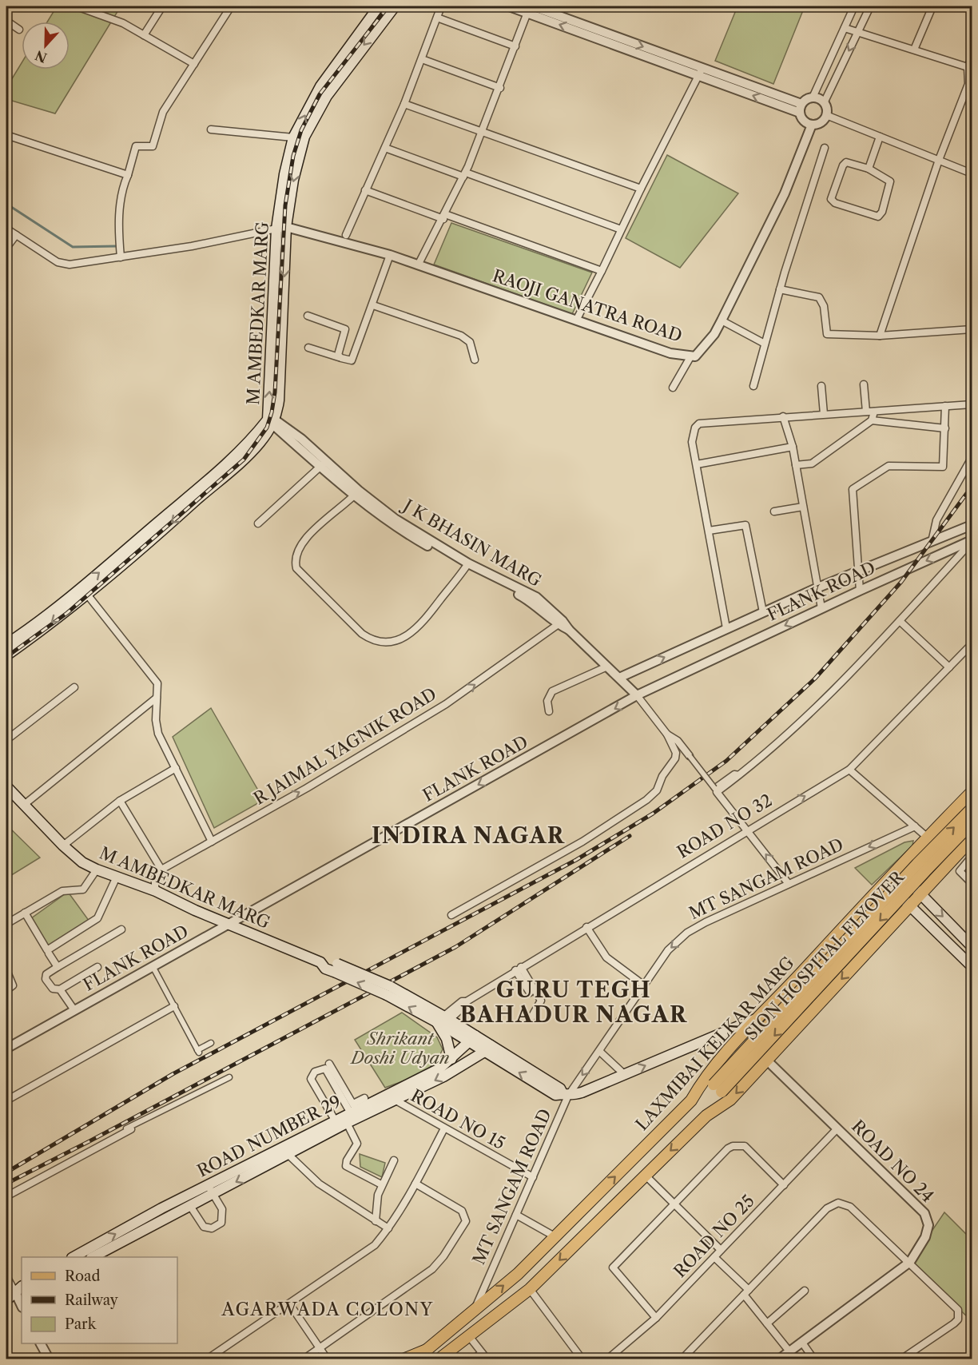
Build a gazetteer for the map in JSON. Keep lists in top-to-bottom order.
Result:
{
  "streets": {
    "main road": [
      "M AMBEDKAR MARG",
      "SION HOSPITAL FLYOVER",
      "LAXMIBAI KELKAR MARG",
      "ROAD NUMBER 29"
    ],
    "street": [
      "RAOJI GANATRA ROAD",
      "J K BHASIN MARG",
      "FLANK ROAD",
      "R JAIMAL YAGNIK ROAD",
      "ROAD NO 32",
      "MT SANGAM ROAD",
      "ROAD NO 15",
      "ROAD NO 24",
      "ROAD NO 25"
    ]
  },
  "crossings": [
    ["RAOJI GANATRA ROAD", "M AMBEDKAR MARG"],
    ["M AMBEDKAR MARG", "J K BHASIN MARG"],
    ["M AMBEDKAR MARG", "FLANK ROAD"],
    ["M AMBEDKAR MARG", "ROAD NO 32"],
    ["M AMBEDKAR MARG", "MT SANGAM ROAD"],
    ["M AMBEDKAR MARG", "ROAD NUMBER 29"],
    ["J K BHASIN MARG", "FLANK ROAD"],
    ["J K BHASIN MARG", "R JAIMAL YAGNIK ROAD"],
    ["MT SANGAM ROAD", "LAXMIBAI KELKAR MARG"],
    ["MT SANGAM ROAD", "ROAD NO 15"],
    ["SION HOSPITAL FLYOVER", "LAXMIBAI KELKAR MARG"],
    ["ROAD NO 15", "ROAD NUMBER 29"],
    ["ROAD NO 24", "ROAD NO 25"]
  ],
  "one_way": ["R JAIMAL YAGNIK ROAD", "MT SANGAM ROAD"],
  "districts": ["INDIRA NAGAR", "GURU TEGH BAHADUR NAGAR", "AGARWADA COLONY"],
  "parks": ["Shrikant Doshi Udyan"],
  "legend": ["Road", "Railway", "Park"],
  "north": "bottom"
}
